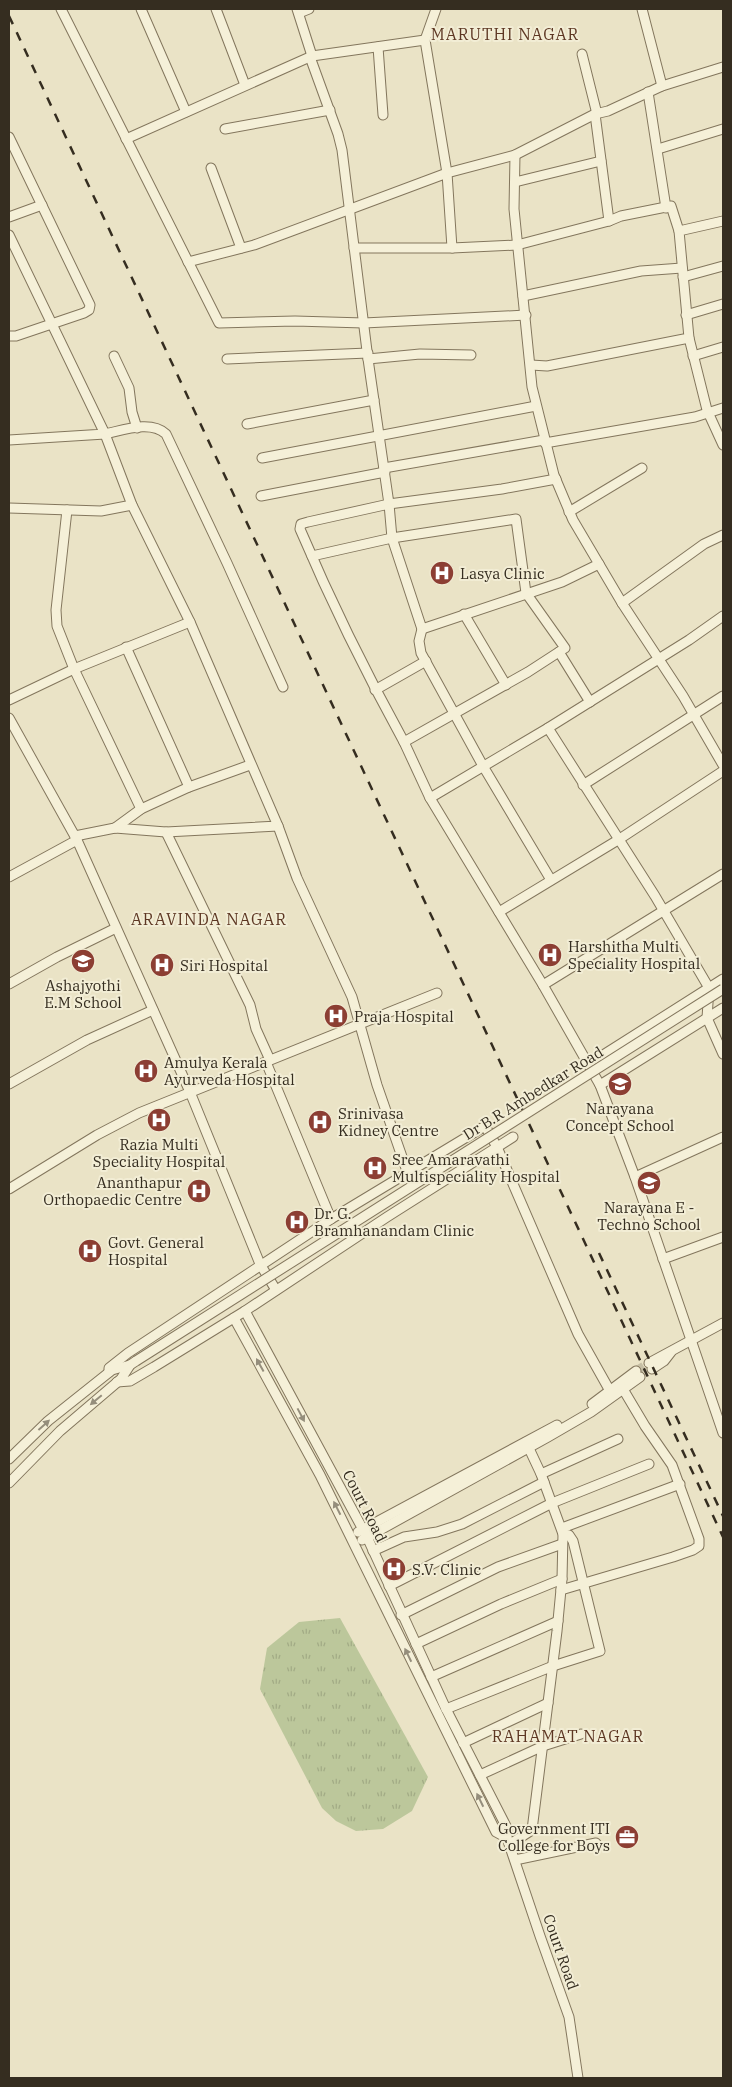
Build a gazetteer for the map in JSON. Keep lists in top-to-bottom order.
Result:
{
  "streets": {
    "street": ["Dr B.R Ambedkar Road", "Court Road"]
  },
  "districts": ["MARUTHI NAGAR", "ARAVINDA NAGAR", "RAHAMAT NAGAR"],
  "places": {
    "hospital": [
      "Lasya Clinic",
      "Harshitha Multi Speciality Hospital",
      "Siri Hospital",
      "Praja Hospital",
      "Amulya Kerala Ayurveda Hospital",
      "Razia Multi Speciality Hospital",
      "Srinivasa Kidney Centre",
      "Sree Amaravathi Multispeciality Hospital",
      "Ananthapur Orthopaedic Centre",
      "Dr. G. Bramhanandam Clinic",
      "Govt. General Hospital",
      "S.V. Clinic"
    ],
    "school or university": ["Ashajyothi E.M School", "Narayana Concept School", "Narayana E - Techno School"],
    "office": ["Government ITI College for Boys"]
  }
}
